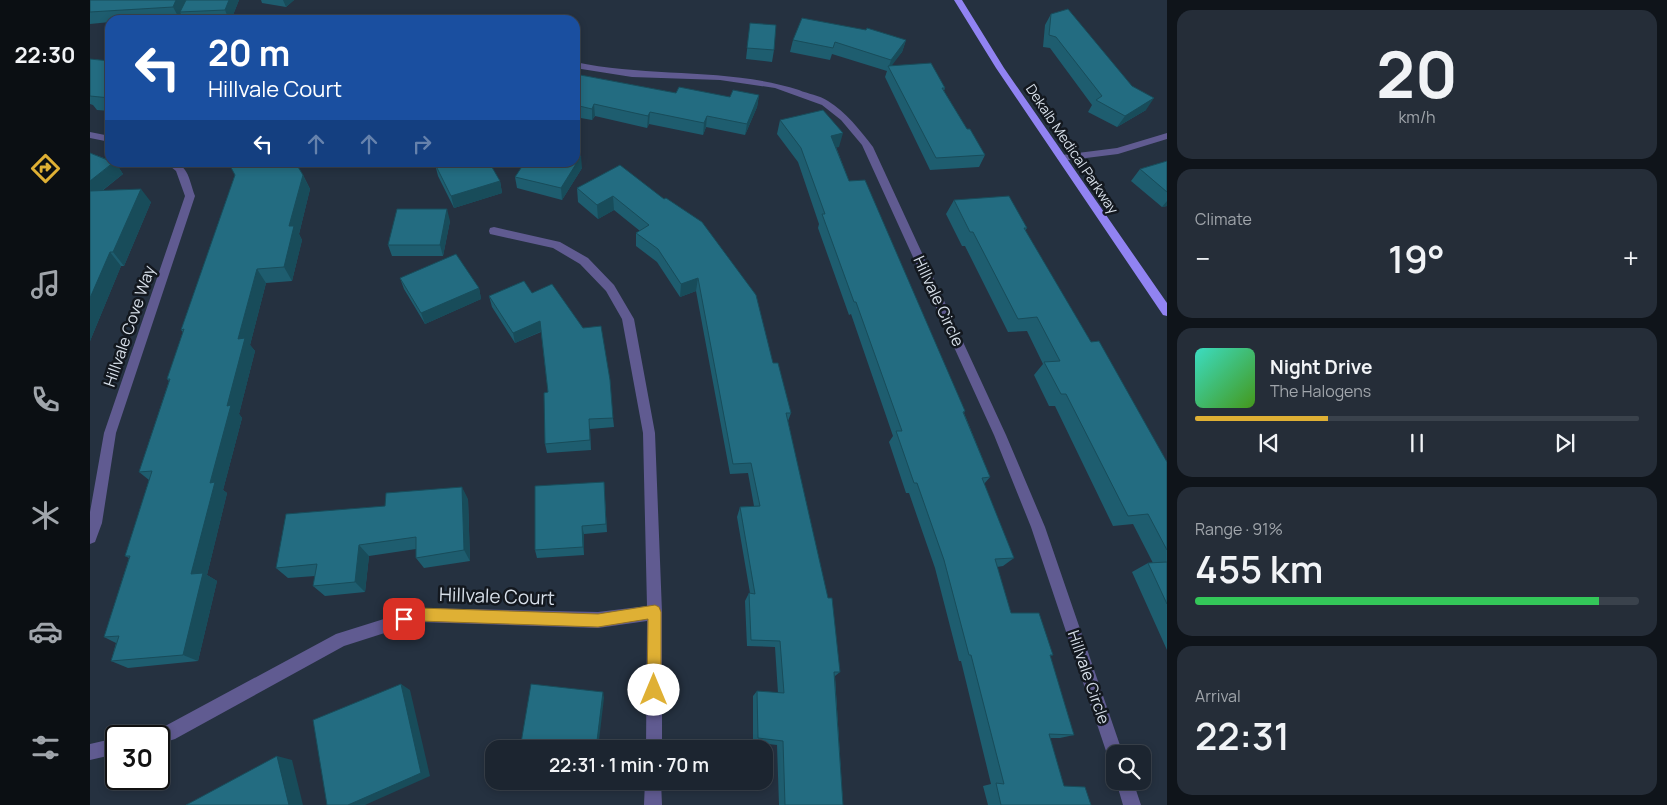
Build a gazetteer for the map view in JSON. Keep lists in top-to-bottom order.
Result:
{
  "streets": {
    "main road": ["Dekalb Medical Parkway"],
    "street": ["Hillvale Circle", "Hillvale Cove Way", "Hillvale Court"]
  },
  "page": {
    "tabs": "22:30",
    "tile": [
      ["20", "km/h"],
      "Climate",
      ["Range · 91%", "455 km"],
      ["Arrival", "22:31"]
    ],
    "turn": ["20 m", "Hillvale Court"],
    "heat": ["−", "19°", "+"],
    "song": ["Night Drive", "The Halogens"],
    "limit": "30",
    "trip": "22:31 · 1 min · 70 m"
  }
}
